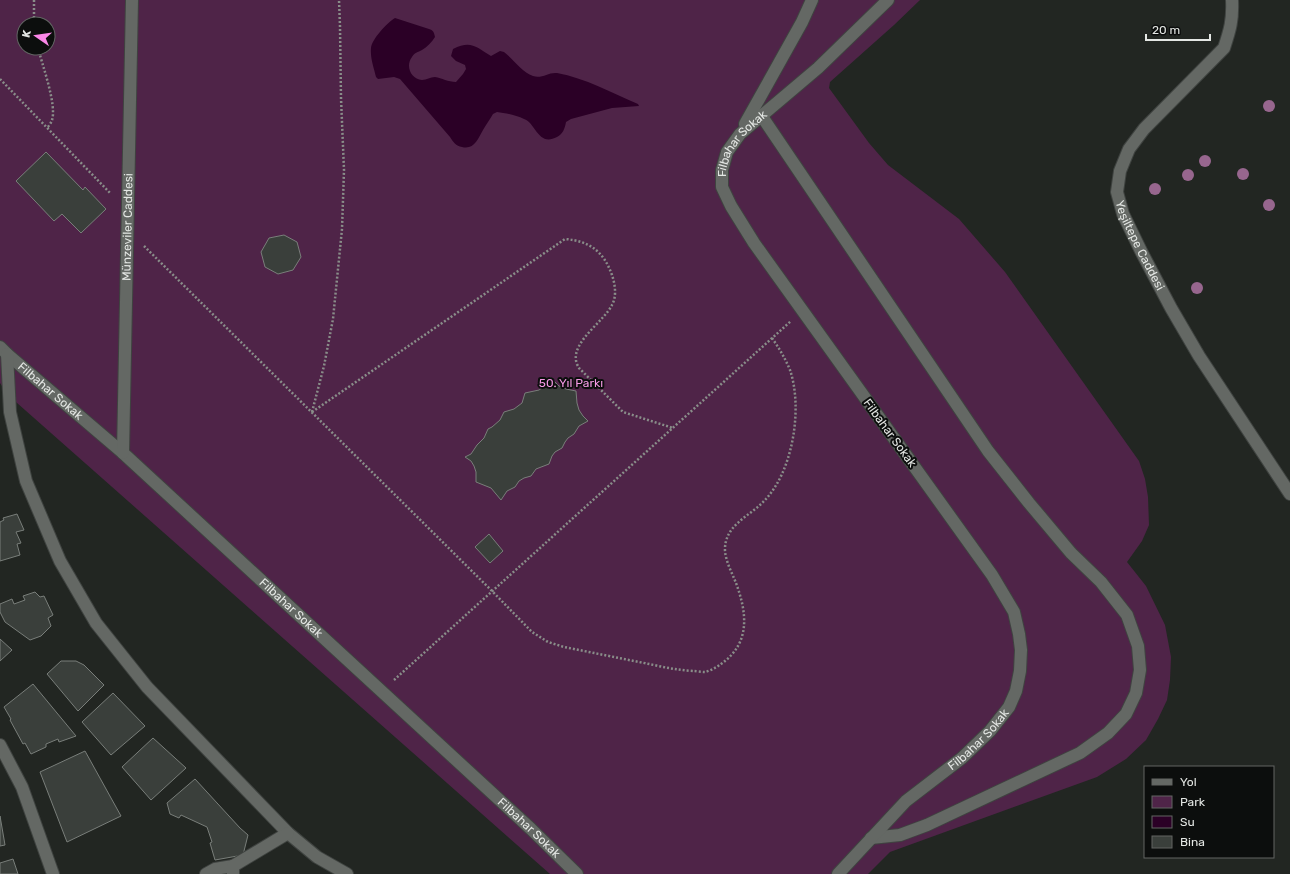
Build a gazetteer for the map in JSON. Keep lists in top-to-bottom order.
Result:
{
  "streets": {
    "street": ["Filbahar Sokak", "Münzeviler Caddesi", "Yeşiltepe Caddesi"]
  },
  "crossings": [
    ["Filbahar Sokak", "Münzeviler Caddesi"]
  ],
  "parks": ["50. Yıl Parkı"],
  "legend": [
    "Yol",
    "Park",
    "Su",
    "Bina"
  ],
  "scale_bar": "20 m",
  "north": "left"
}
